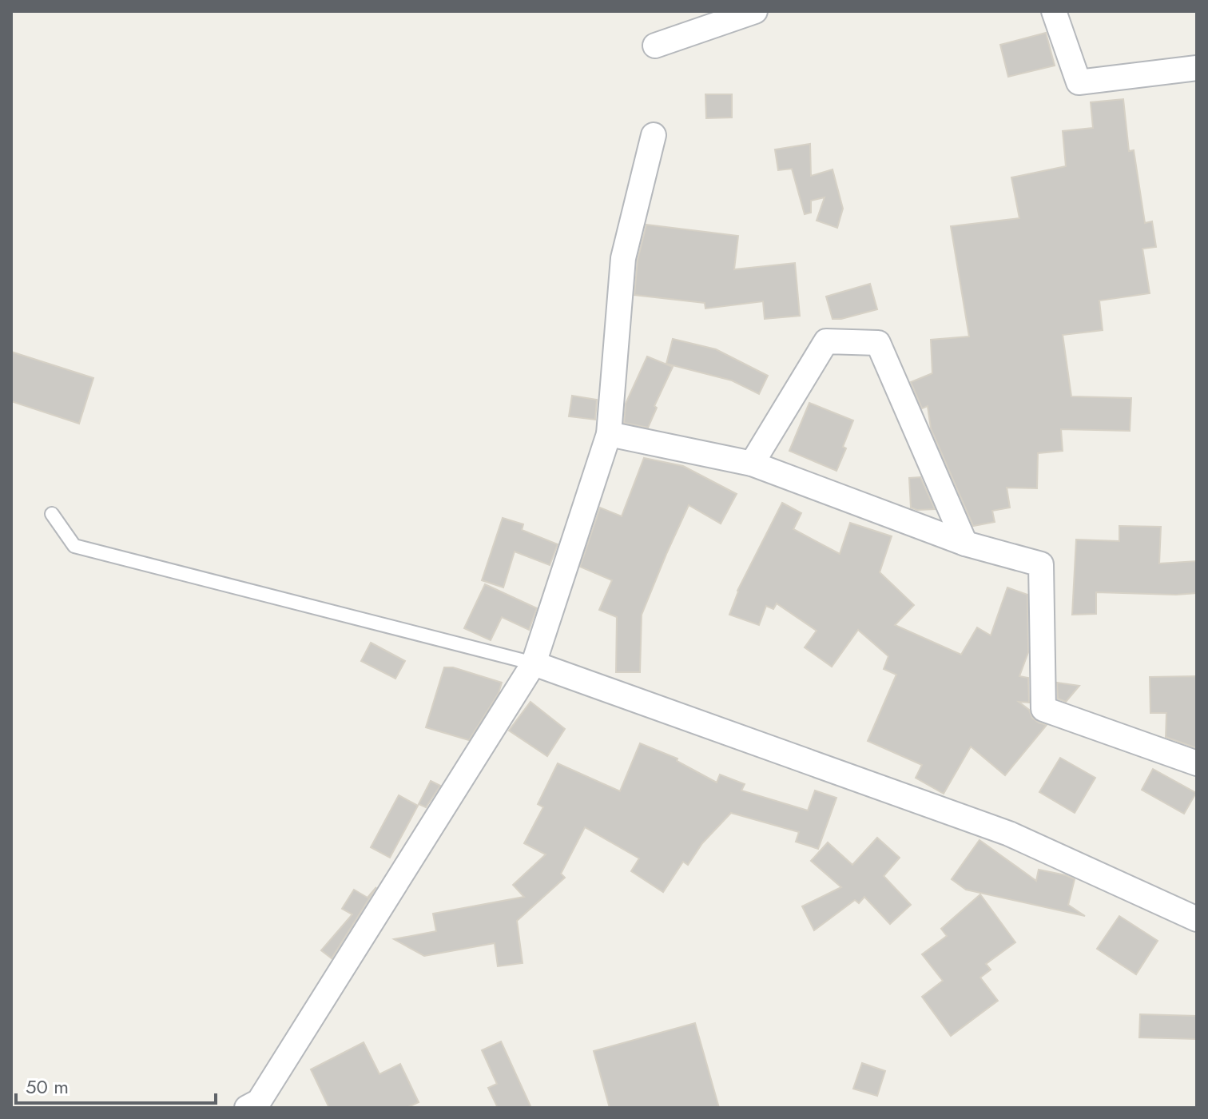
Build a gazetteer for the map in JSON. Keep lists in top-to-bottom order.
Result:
{
  "scale_bar": "50 m"
}
